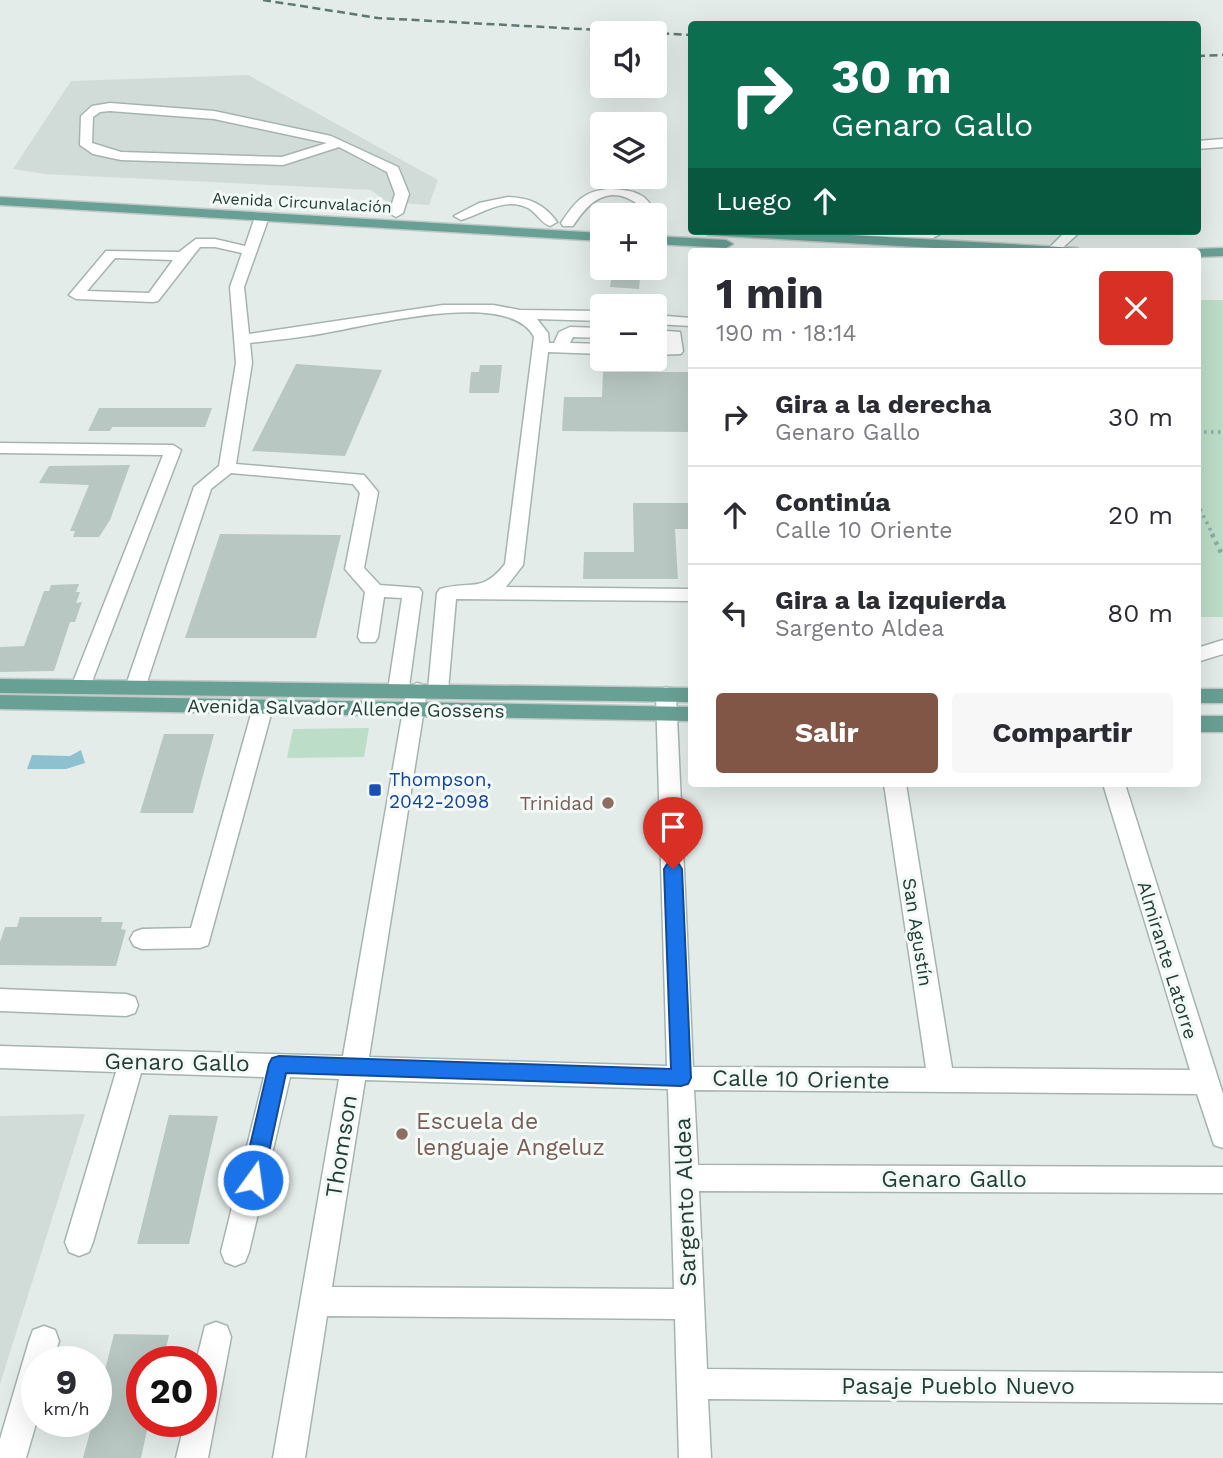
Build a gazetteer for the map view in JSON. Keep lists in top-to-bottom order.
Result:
{
  "streets": {
    "main road": ["Avenida Circunvalación", "Avenida Salvador Allende Gossens"],
    "street": [
      "San Agustín",
      "Almirante Latorre",
      "Genaro Gallo",
      "Calle 10 Oriente",
      "Thomson",
      "Sargento Aldea",
      "Pasaje Pueblo Nuevo"
    ]
  },
  "crossings": [
    ["Avenida Salvador Allende Gossens", "Thomson"],
    ["Avenida Salvador Allende Gossens", "Sargento Aldea"],
    ["San Agustín", "Calle 10 Oriente"],
    ["Almirante Latorre", "Calle 10 Oriente"],
    ["Genaro Gallo", "Calle 10 Oriente"],
    ["Genaro Gallo", "Thomson"],
    ["Genaro Gallo", "Sargento Aldea"],
    ["Calle 10 Oriente", "Thomson"],
    ["Calle 10 Oriente", "Sargento Aldea"],
    ["Sargento Aldea", "Pasaje Pueblo Nuevo"]
  ],
  "places": {
    "transit": ["Thompson, 2042-2098"],
    "other": ["Trinidad", "Escuela de lenguaje Angeluz"]
  },
  "page": {
    "map_buttons": ["+", "−"],
    "turn": ["30 m", "Genaro Gallo"],
    "then": "Luego",
    "heading": ["1 min", "190 m · 18:14"],
    "list": [
      {
        "name": "Gira a la derecha",
        "note": "Genaro Gallo",
        "value": "30 m"
      },
      {
        "name": "Continúa",
        "note": "Calle 10 Oriente",
        "value": "20 m"
      },
      {
        "name": "Gira a la izquierda",
        "note": "Sargento Aldea",
        "value": "80 m"
      }
    ],
    "buttons": ["Salir", "Compartir"],
    "speed": "9 km/h",
    "limit": "20"
  }
}
